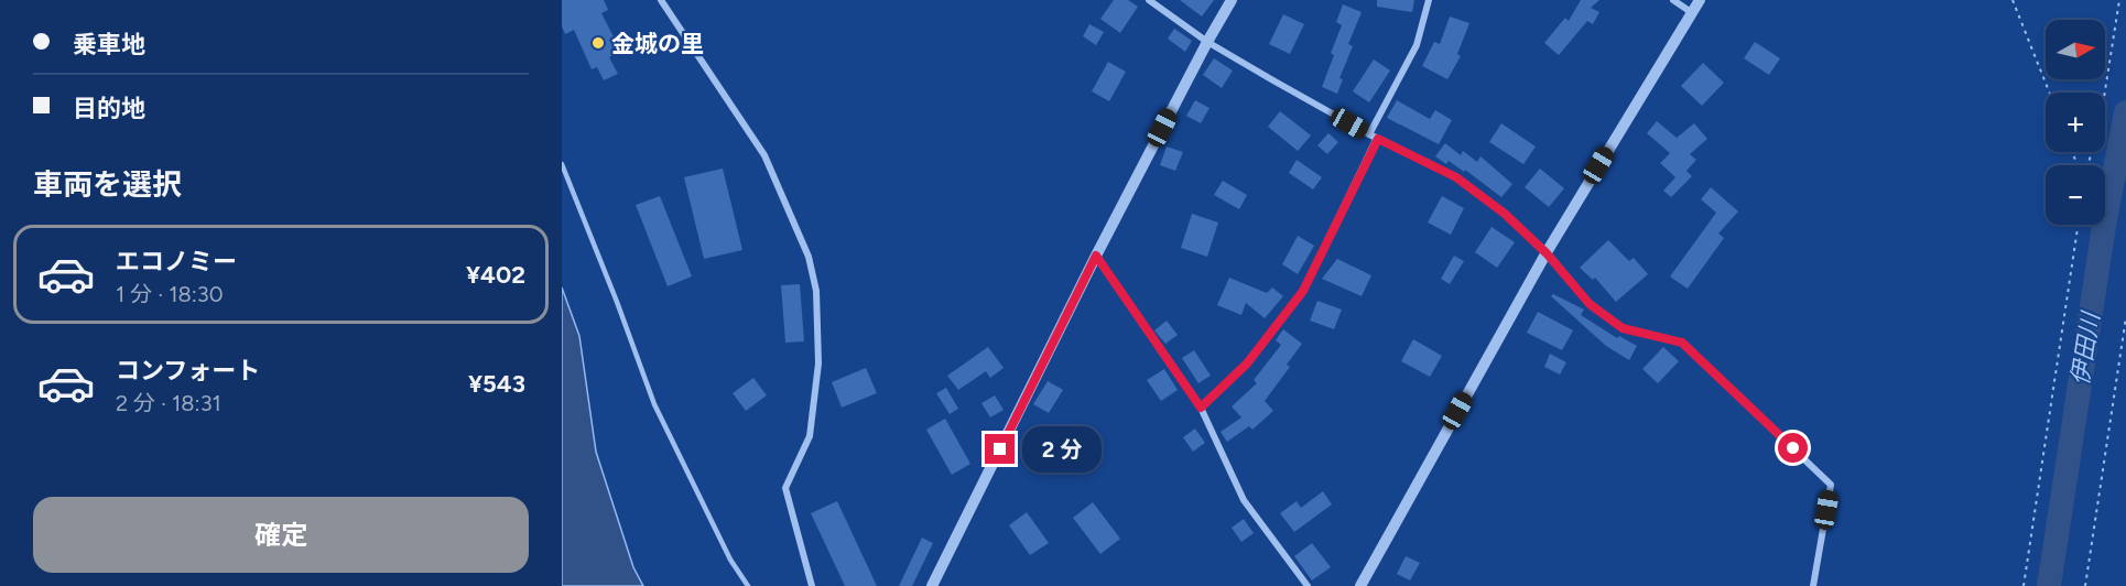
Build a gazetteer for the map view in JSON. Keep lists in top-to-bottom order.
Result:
{
  "water": ["伊田川"],
  "places": ["金城の里"],
  "north": "right",
  "page": {
    "banner": ["乗車地", "目的地"],
    "map_buttons": ["+", "−"],
    "heading": "車両を選択",
    "list": [
      {
        "name": "エコノミー",
        "note": "1 分 · 18:30",
        "value": "¥402"
      },
      {
        "name": "コンフォート",
        "note": "2 分 · 18:31",
        "value": "¥543"
      }
    ],
    "bubble": "2 分",
    "buttons": "確定"
  }
}
